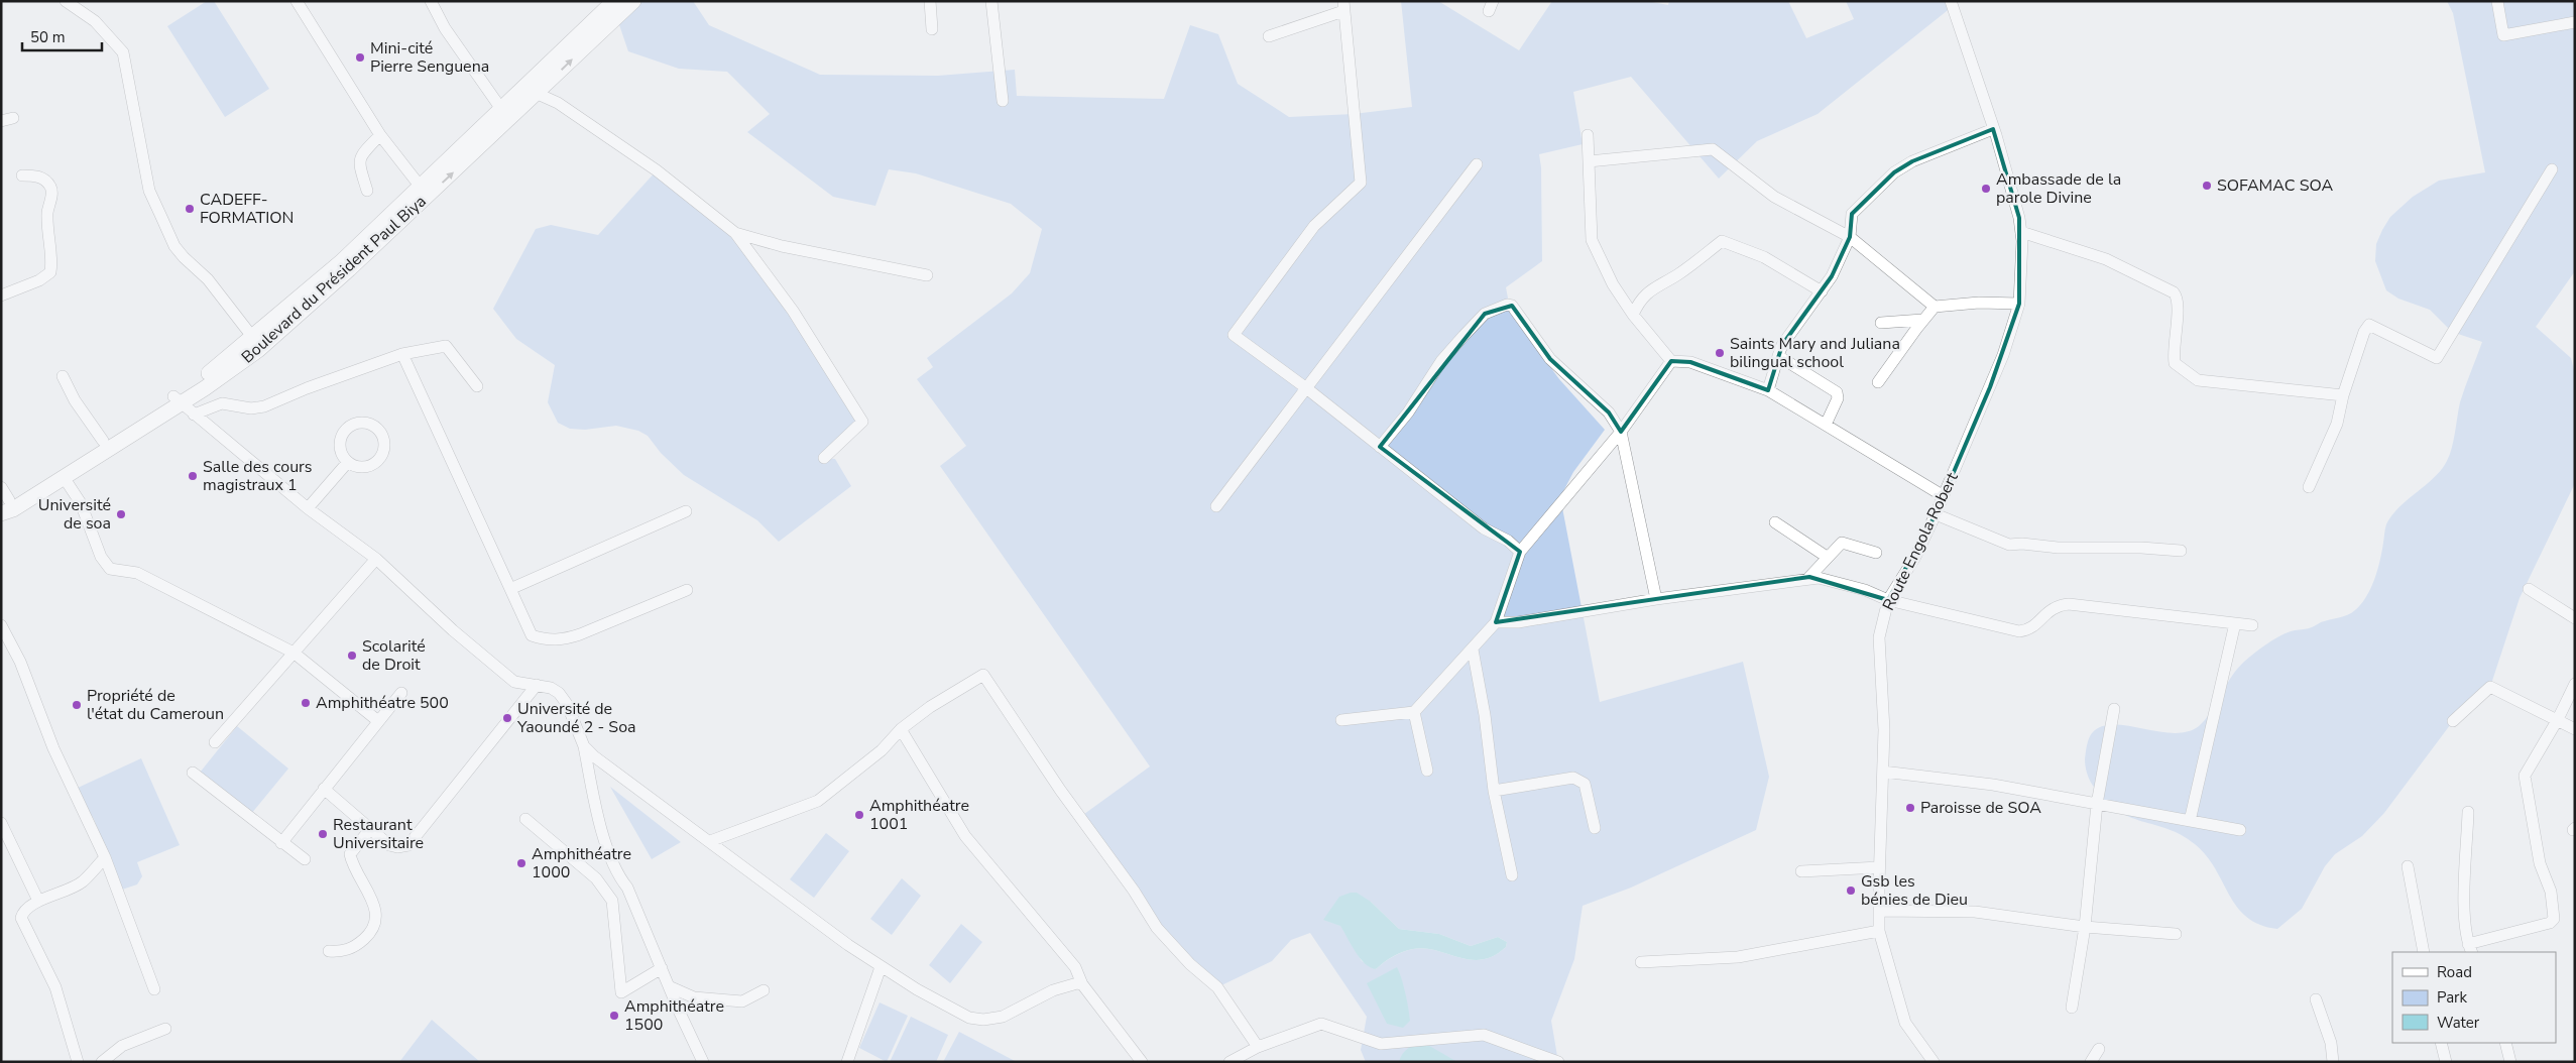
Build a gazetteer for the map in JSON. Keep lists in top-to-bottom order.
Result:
{
  "streets": {
    "main road": ["Boulevard du Président Paul Biya"],
    "street": ["Route Engola Robert"]
  },
  "places": [
    "Mini-cité Pierre Senguena",
    "SOFAMAC SOA",
    "Ambassade de la parole Divine",
    "CADEFF- FORMATION",
    "Saints Mary and Juliana bilingual school",
    "Salle des cours magistraux 1",
    "Université de soa",
    "Scolarité de Droit",
    "Amphithéatre 500",
    "Propriété de l'état du Cameroun",
    "Université de Yaoundé 2 - Soa",
    "Paroisse de SOA",
    "Amphithéatre 1001",
    "Restaurant Universitaire",
    "Amphithéatre 1000",
    "Gsb les bénies de Dieu",
    "Amphithéatre 1500"
  ],
  "legend": ["Road", "Park", "Water"],
  "scale_bar": "50 m"
}
